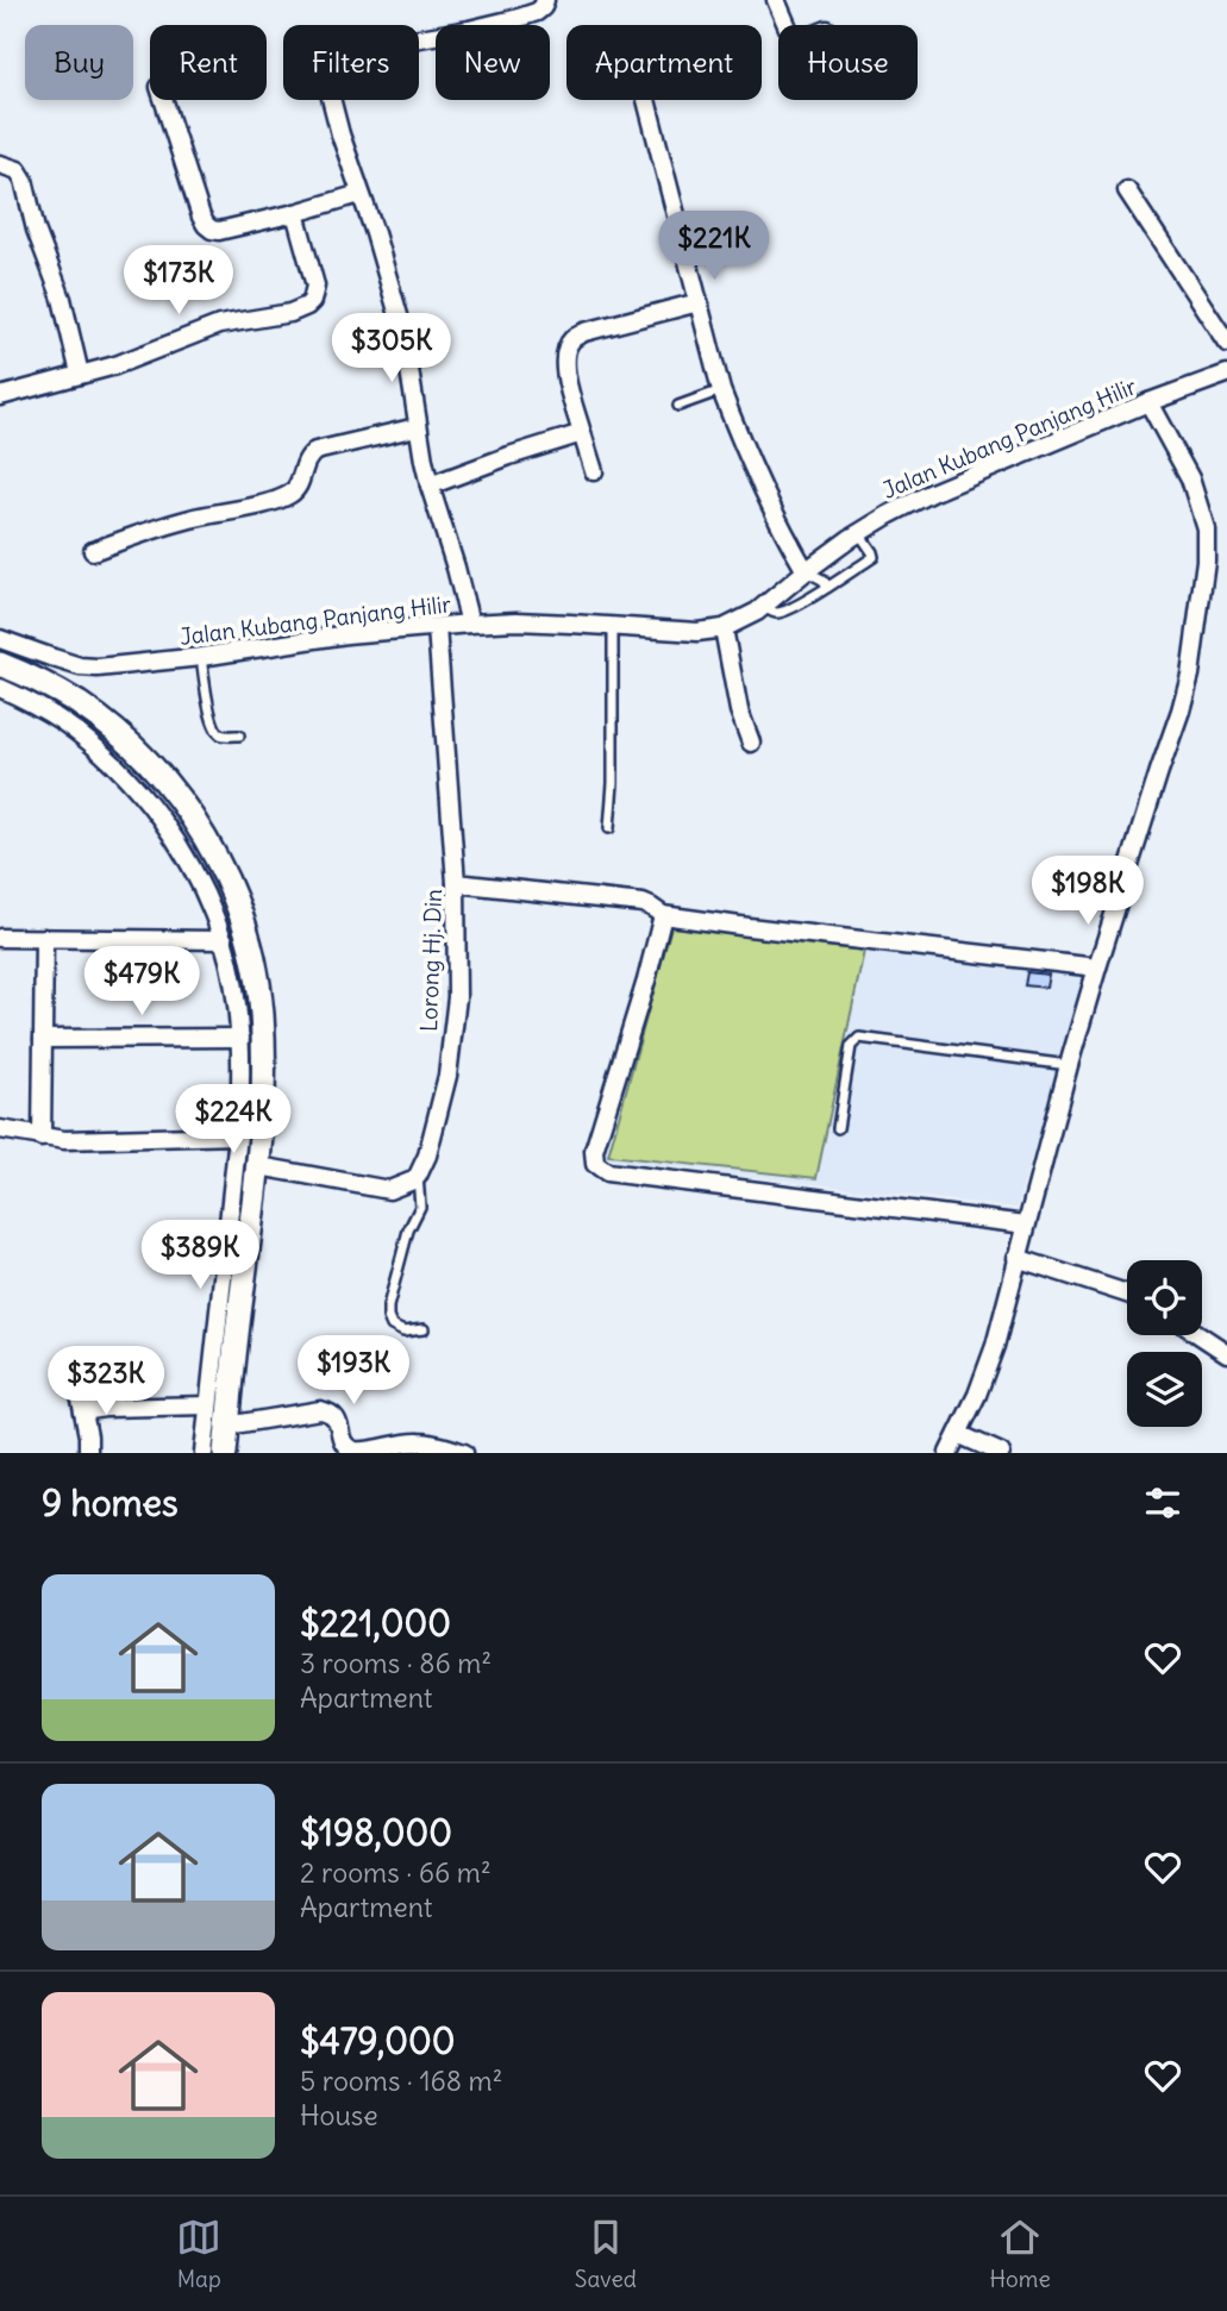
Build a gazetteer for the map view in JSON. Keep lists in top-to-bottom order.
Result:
{
  "streets": {
    "street": ["Jalan Kubang Panjang Hilir", "Lorong Hj. Din"]
  },
  "crossings": [
    ["Jalan Kubang Panjang Hilir", "Lorong Hj. Din"]
  ],
  "page": {
    "chip": [
      "Buy",
      "Rent",
      "Filters",
      "New",
      "Apartment",
      "House"
    ],
    "price": [
      "$221K",
      "$173K",
      "$305K",
      "$198K",
      "$479K",
      "$224K",
      "$389K",
      "$193K",
      "$323K"
    ],
    "heading": "9 homes",
    "list": [
      {
        "name": "$221,000",
        "note": "3 rooms · 86 m² · Apartment"
      },
      {
        "name": "$198,000",
        "note": "2 rooms · 66 m² · Apartment"
      },
      {
        "name": "$479,000",
        "note": "5 rooms · 168 m² · House"
      }
    ],
    "tabs": ["Map", "Saved", "Home"]
  }
}
